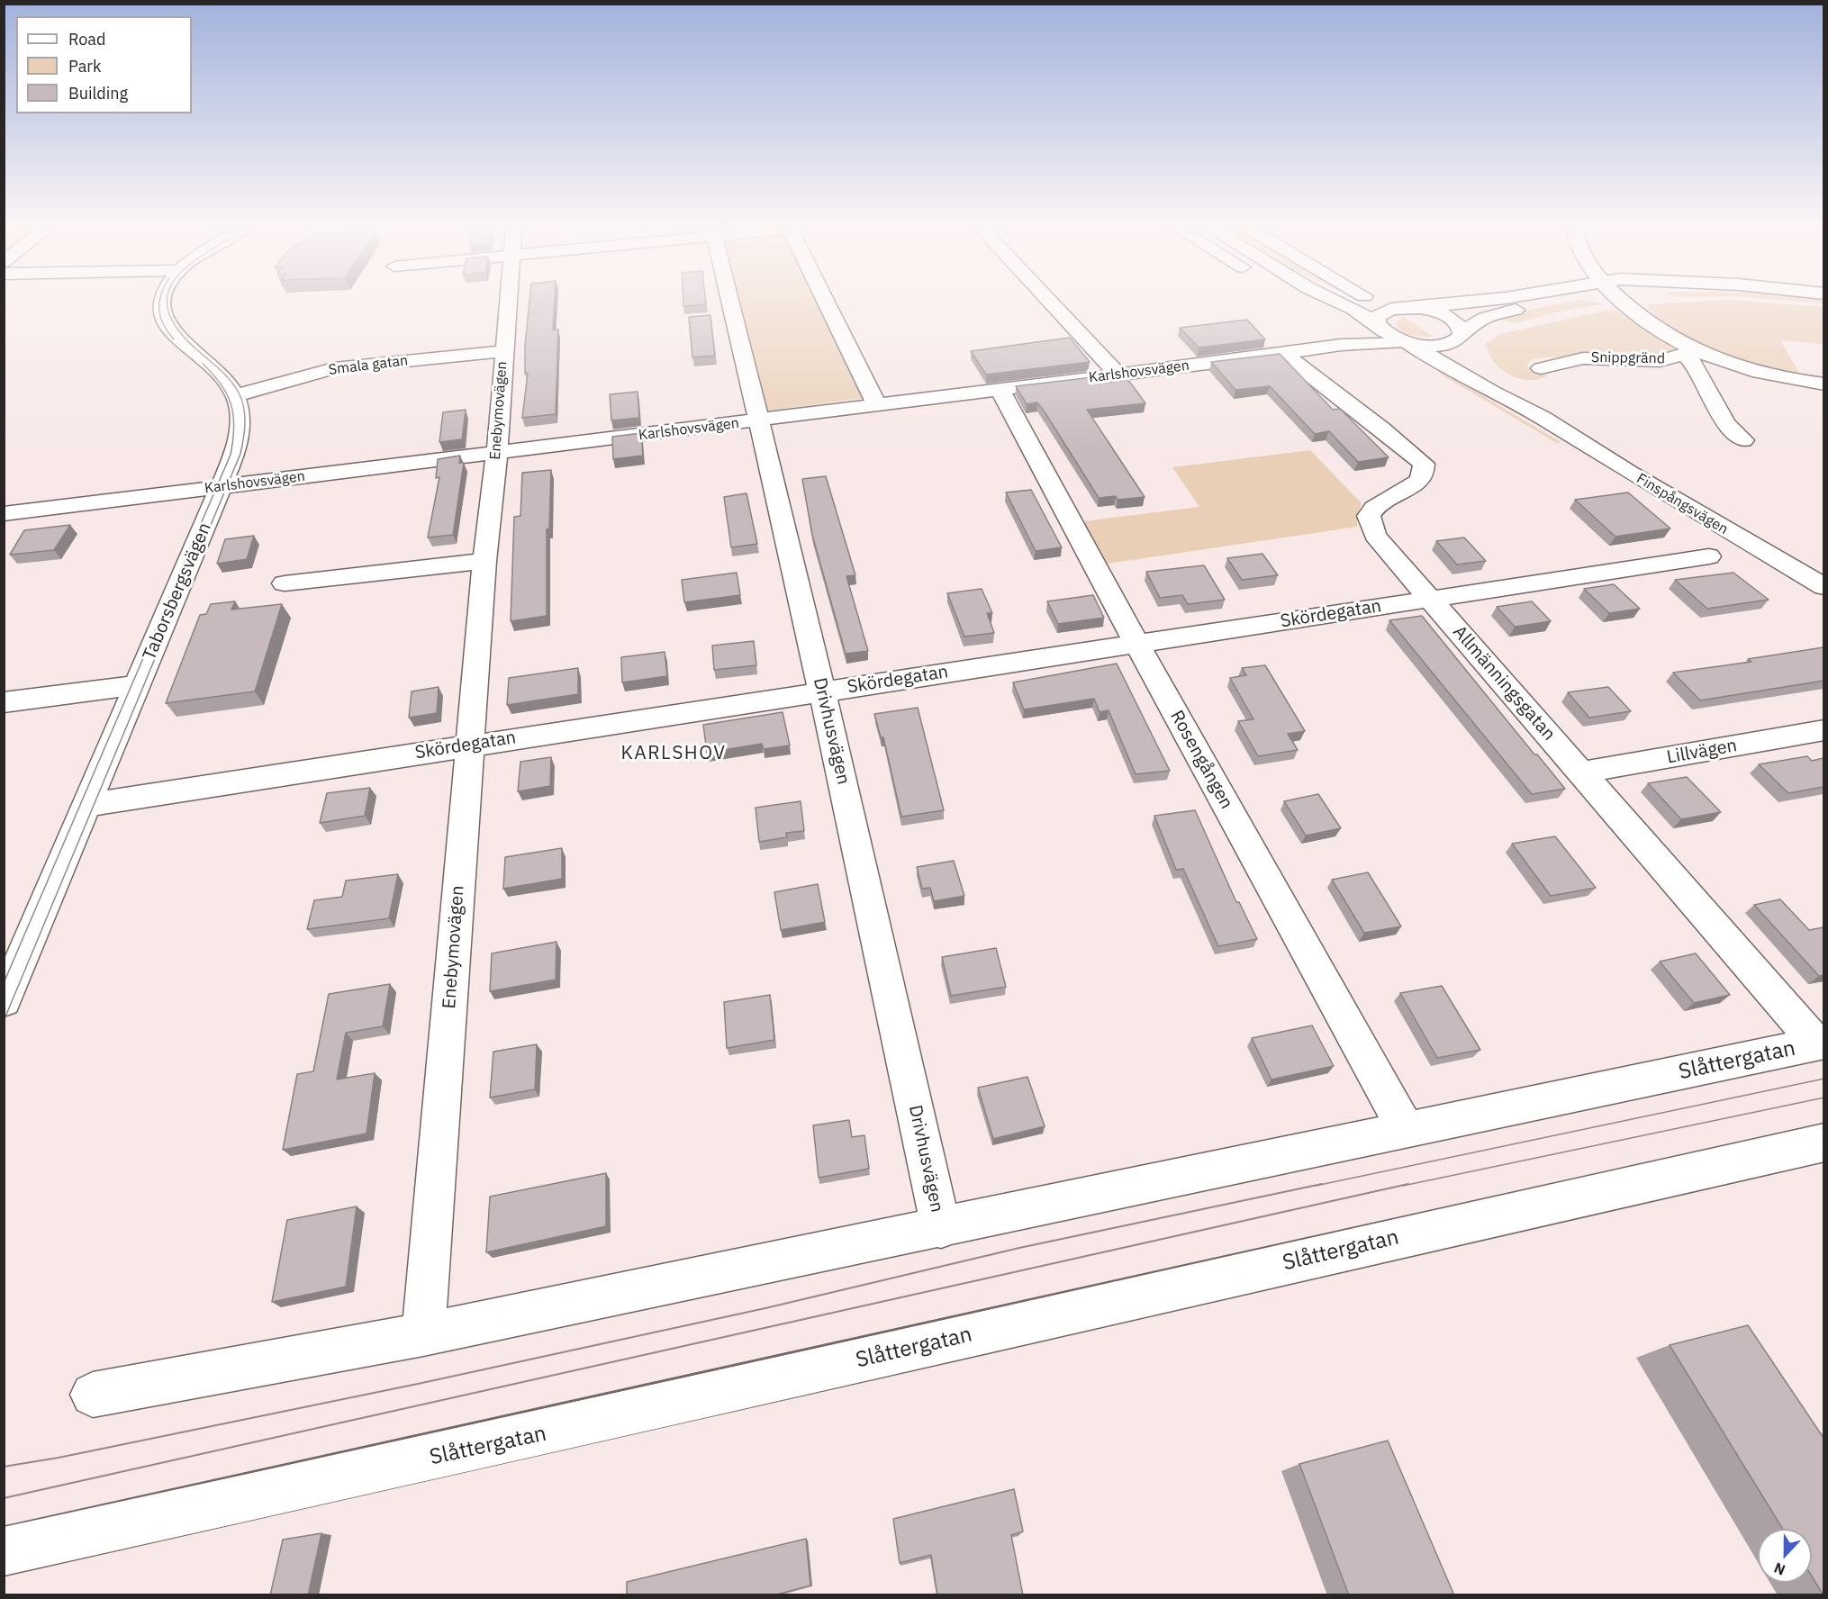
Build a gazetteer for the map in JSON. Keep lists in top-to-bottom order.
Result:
{
  "streets": {
    "street": [
      "Snippgränd",
      "Smala gatan",
      "Karlshovsvägen",
      "Enebymovägen",
      "Finspångsvägen",
      "Taborsbergsvägen",
      "Skördegatan",
      "Allmänningsgatan",
      "Drivhusvägen",
      "Lillvägen",
      "Rosengången",
      "Slåttergatan"
    ]
  },
  "crossings": [
    ["Smala gatan", "Enebymovägen"],
    ["Smala gatan", "Taborsbergsvägen"],
    ["Karlshovsvägen", "Enebymovägen"],
    ["Karlshovsvägen", "Finspångsvägen"],
    ["Karlshovsvägen", "Taborsbergsvägen"],
    ["Karlshovsvägen", "Allmänningsgatan"],
    ["Karlshovsvägen", "Drivhusvägen"],
    ["Karlshovsvägen", "Rosengången"],
    ["Enebymovägen", "Skördegatan"],
    ["Enebymovägen", "Slåttergatan"],
    ["Taborsbergsvägen", "Skördegatan"],
    ["Skördegatan", "Allmänningsgatan"],
    ["Skördegatan", "Drivhusvägen"],
    ["Skördegatan", "Rosengången"],
    ["Allmänningsgatan", "Lillvägen"],
    ["Allmänningsgatan", "Slåttergatan"],
    ["Drivhusvägen", "Slåttergatan"],
    ["Rosengången", "Slåttergatan"]
  ],
  "districts": ["KARLSHOV"],
  "legend": ["Road", "Park", "Building"],
  "north": "bottom"
}
